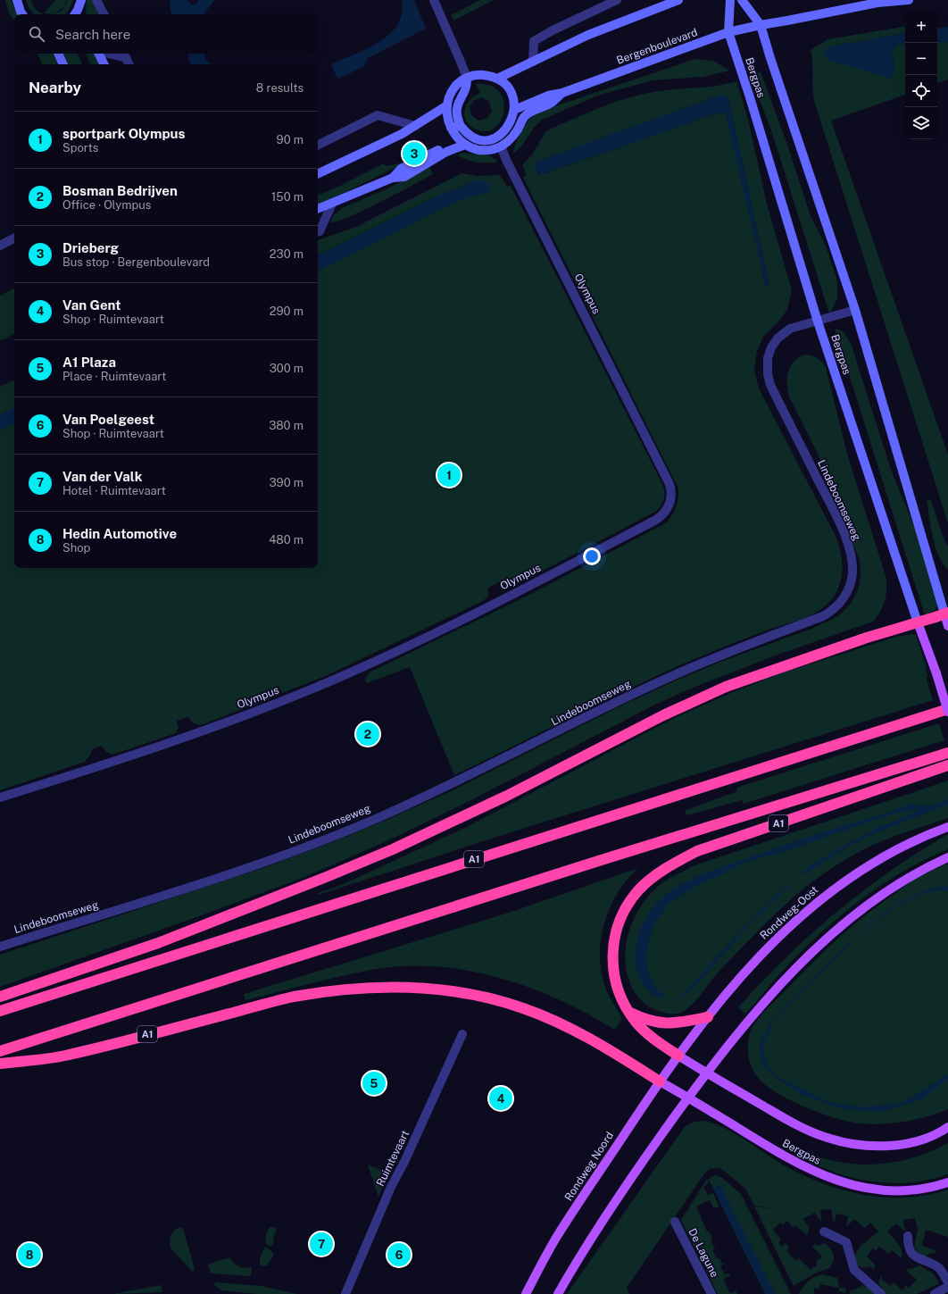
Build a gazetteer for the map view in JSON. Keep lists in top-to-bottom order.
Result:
{
  "streets": {
    "highway": ["A1"],
    "main road": [
      "Bergenboulevard",
      "Bergpas",
      "Rondweg-Oost",
      "Rondweg Noord"
    ],
    "street": [
      "Olympus",
      "Lindeboomseweg",
      "Ruimtevaart",
      "De Lagune"
    ]
  },
  "crossings": [
    ["Bergenboulevard", "Bergpas"],
    ["Bergenboulevard", "Olympus"],
    ["Bergpas", "Lindeboomseweg"],
    ["Bergpas", "A1"],
    ["Bergpas", "Rondweg-Oost"],
    ["Bergpas", "Rondweg Noord"],
    ["A1", "Rondweg-Oost"],
    ["A1", "Rondweg Noord"],
    ["Rondweg-Oost", "Rondweg Noord"]
  ],
  "page": {
    "map_buttons": ["+", "−"],
    "search": "Search here",
    "heading": ["Nearby", "8 results"],
    "list": [
      {
        "mark": "1",
        "name": "sportpark Olympus",
        "note": "Sports",
        "value": "90 m"
      },
      {
        "mark": "2",
        "name": "Bosman Bedrijven",
        "note": "Office · Olympus",
        "value": "150 m"
      },
      {
        "mark": "3",
        "name": "Drieberg",
        "note": "Bus stop · Bergenboulevard",
        "value": "230 m"
      },
      {
        "mark": "4",
        "name": "Van Gent",
        "note": "Shop · Ruimtevaart",
        "value": "290 m"
      },
      {
        "mark": "5",
        "name": "A1 Plaza",
        "note": "Place · Ruimtevaart",
        "value": "300 m"
      },
      {
        "mark": "6",
        "name": "Van Poelgeest",
        "note": "Shop · Ruimtevaart",
        "value": "380 m"
      },
      {
        "mark": "7",
        "name": "Van der Valk",
        "note": "Hotel · Ruimtevaart",
        "value": "390 m"
      },
      {
        "mark": "8",
        "name": "Hedin Automotive",
        "note": "Shop",
        "value": "480 m"
      }
    ],
    "pins": [
      "3",
      "1",
      "2",
      "5",
      "4",
      "7",
      "6",
      "8"
    ]
  }
}
